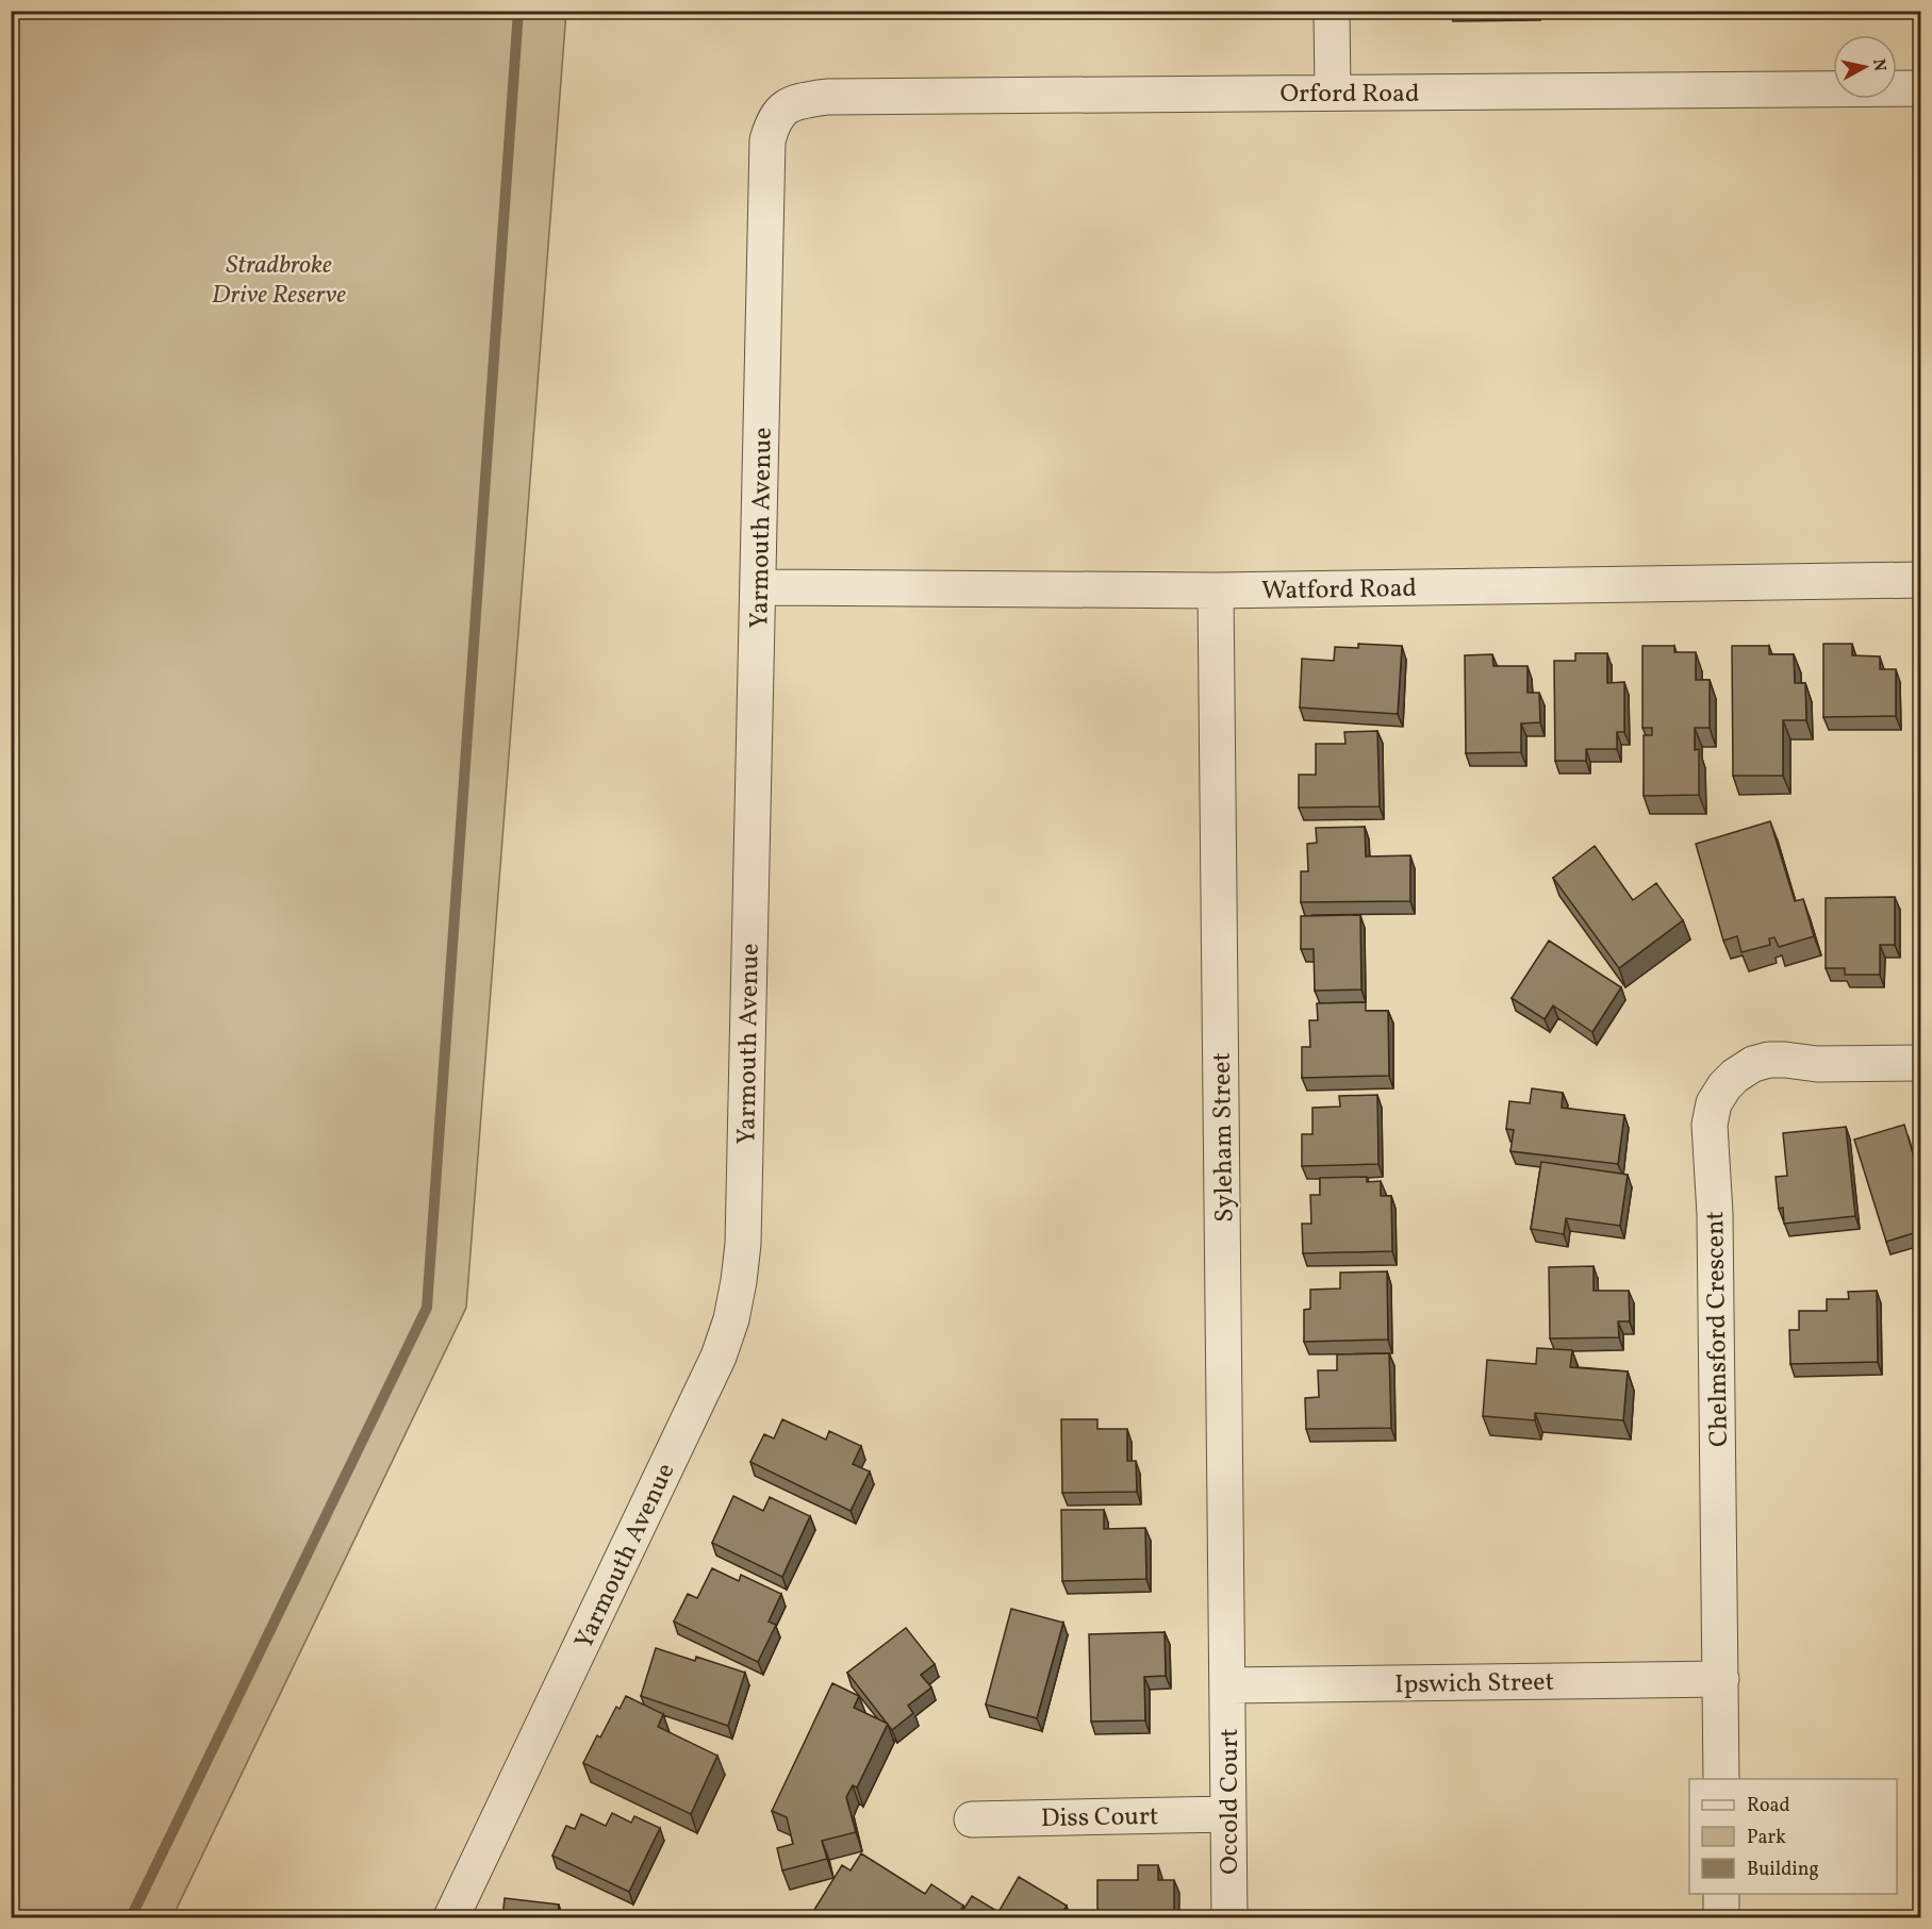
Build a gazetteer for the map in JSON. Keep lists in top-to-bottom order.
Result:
{
  "streets": {
    "street": [
      "Orford Road",
      "Yarmouth Avenue",
      "Watford Road",
      "Syleham Street",
      "Chelmsford Crescent",
      "Ipswich Street",
      "Occold Court",
      "Diss Court"
    ]
  },
  "crossings": [
    ["Orford Road", "Yarmouth Avenue"],
    ["Yarmouth Avenue", "Watford Road"],
    ["Watford Road", "Syleham Street"],
    ["Syleham Street", "Ipswich Street"],
    ["Syleham Street", "Occold Court"],
    ["Chelmsford Crescent", "Ipswich Street"],
    ["Ipswich Street", "Occold Court"],
    ["Occold Court", "Diss Court"]
  ],
  "parks": ["Stradbroke Drive Reserve"],
  "legend": ["Road", "Park", "Building"],
  "north": "right"
}
